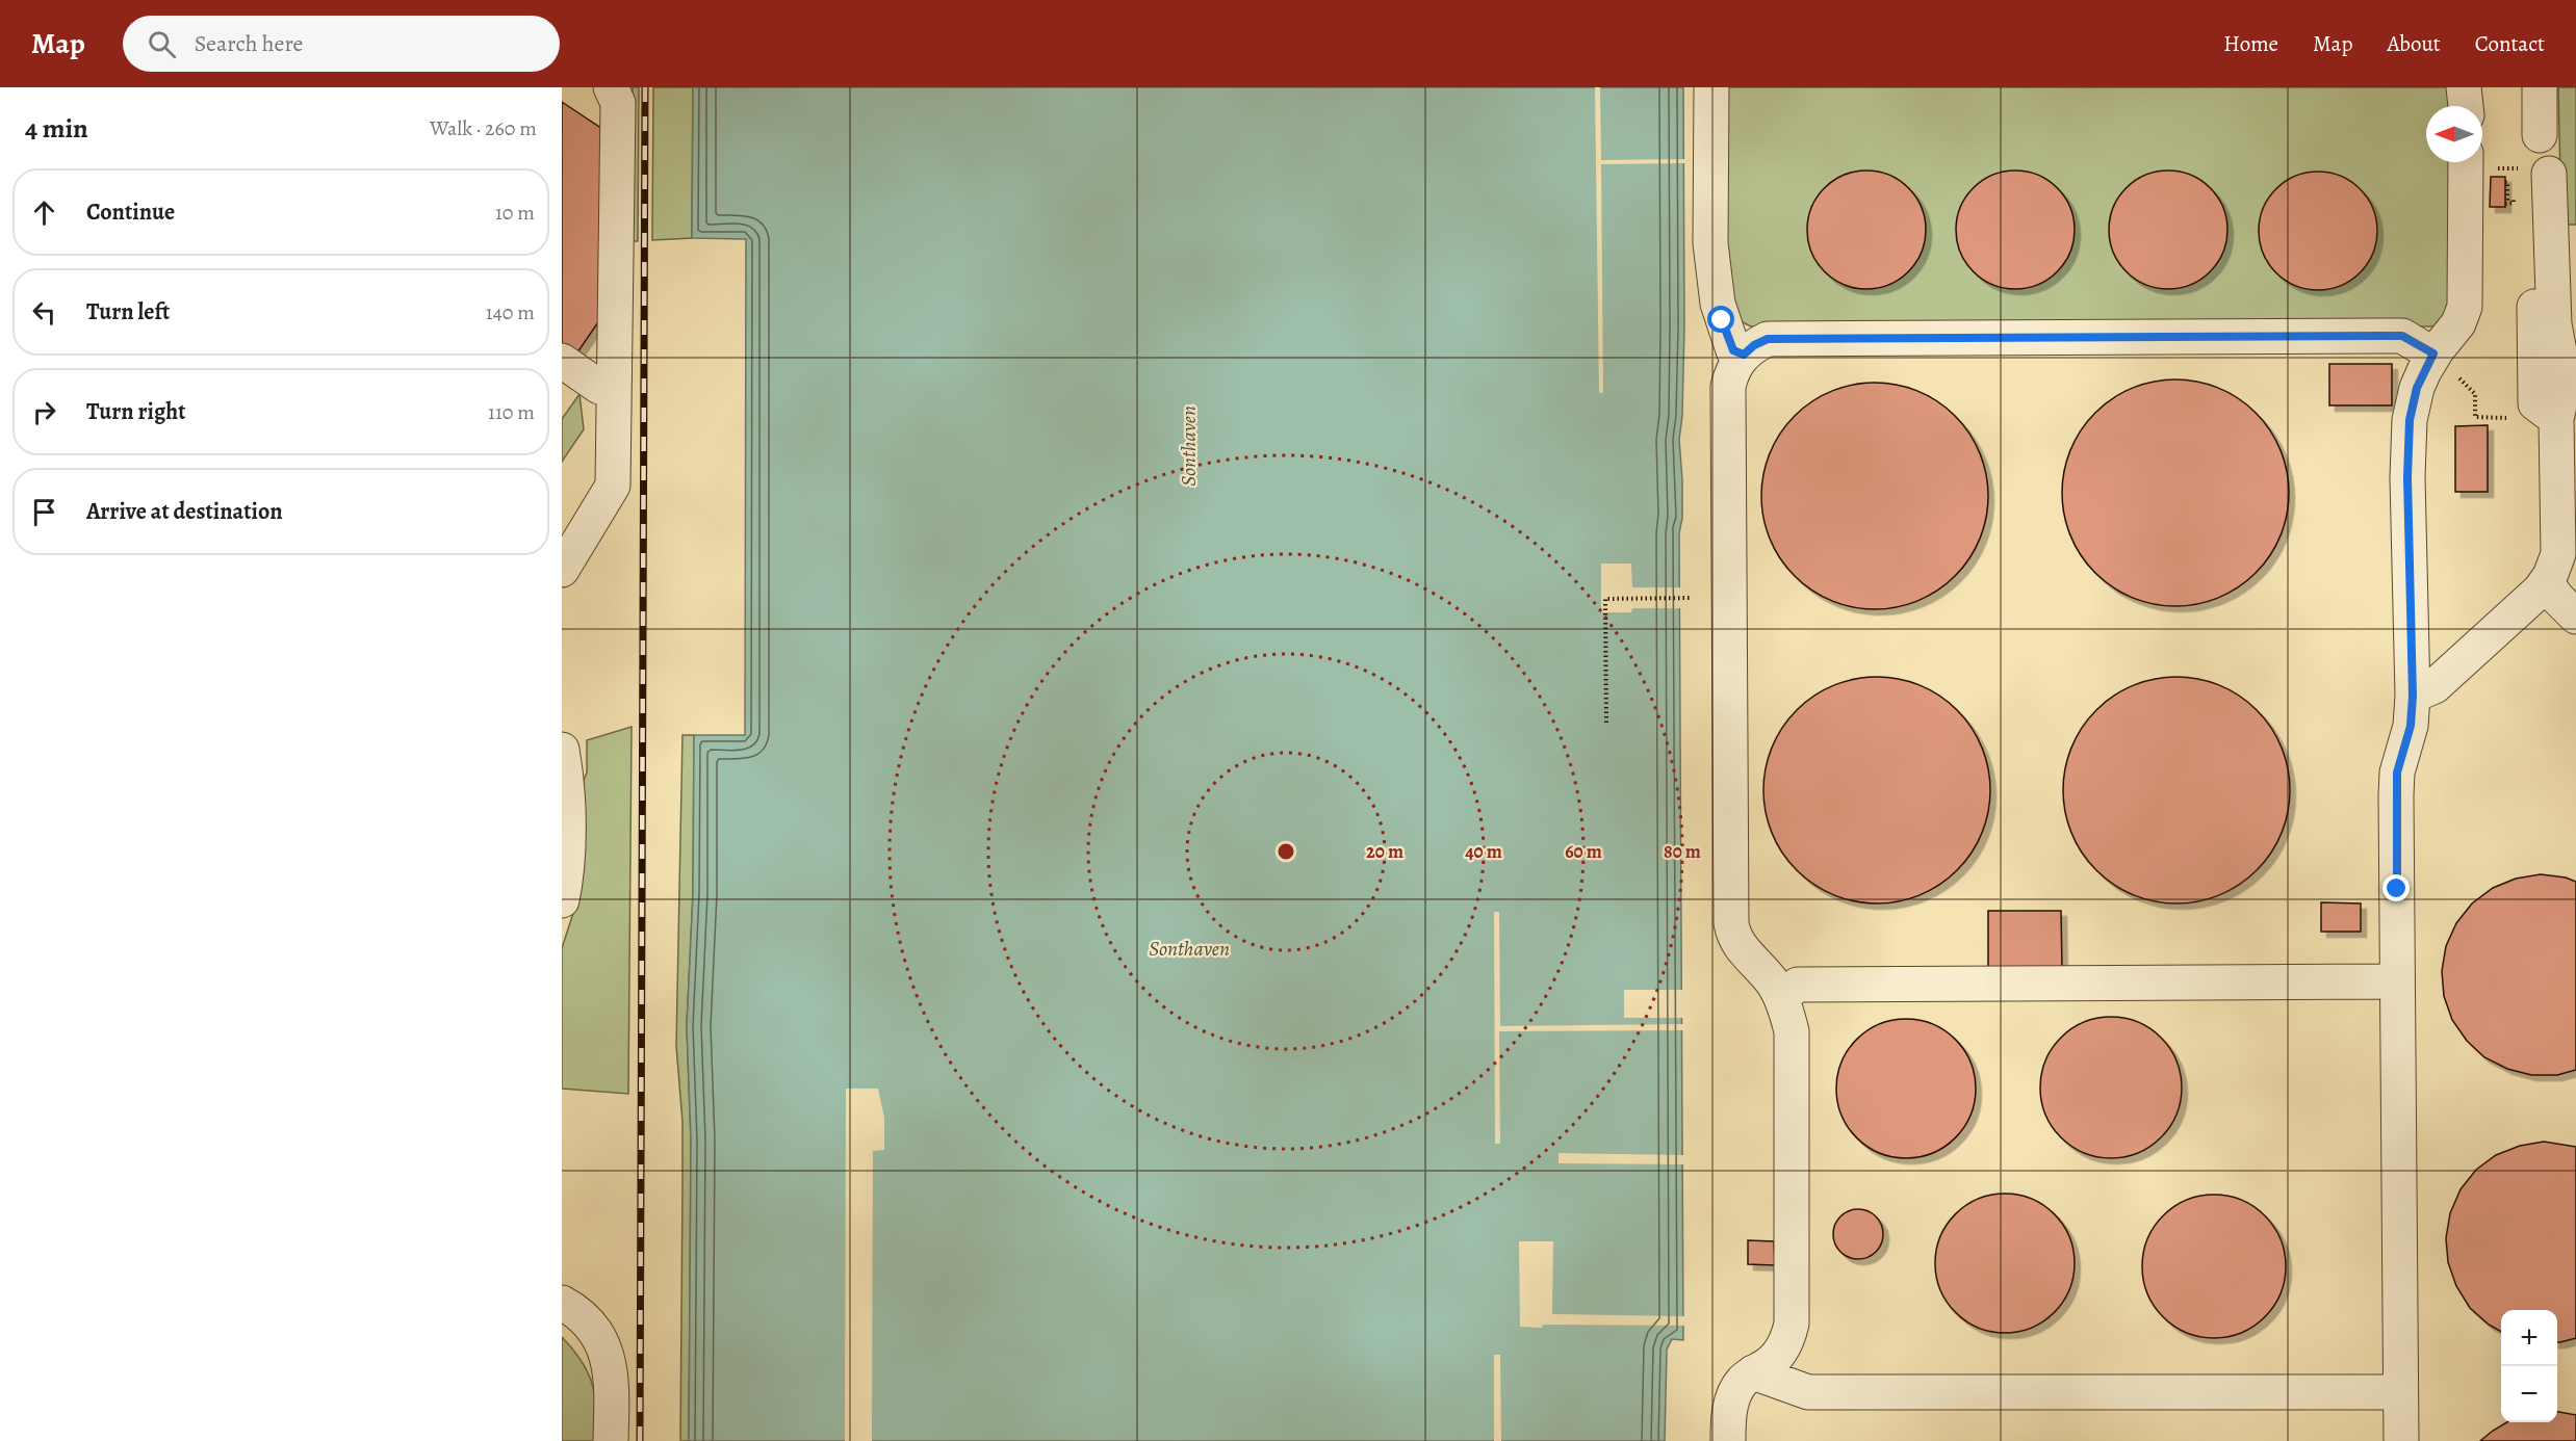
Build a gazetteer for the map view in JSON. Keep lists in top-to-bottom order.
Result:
{
  "water": ["Sonthaven"],
  "north": "left",
  "page": {
    "header": "Map",
    "search": "Search here",
    "nav": [
      "Home",
      "Map",
      "About",
      "Contact"
    ],
    "heading": ["4 min", "Walk · 260 m"],
    "list": [
      ["Continue", "10 m"],
      ["Turn left", "140 m"],
      ["Turn right", "110 m"],
      "Arrive at destination"
    ],
    "map_buttons": ["+", "−"]
  },
  "rings": [
    "20 m",
    "40 m",
    "60 m",
    "80 m"
  ]
}
